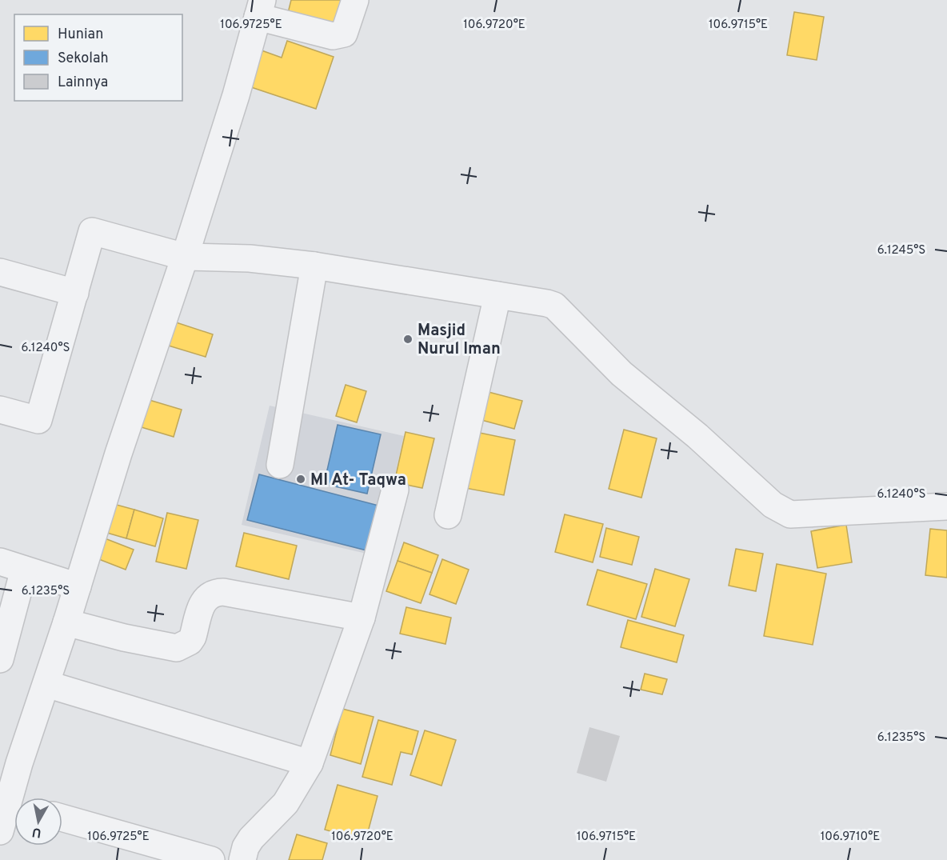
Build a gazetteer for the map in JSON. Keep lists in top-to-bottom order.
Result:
{
  "places": ["Masjid Nurul Iman", "MI At- Taqwa"],
  "legend": ["Hunian", "Sekolah", "Lainnya"],
  "north": "bottom",
  "coordinates": [
    "106.9725°E",
    "106.9720°E",
    "106.9715°E",
    "6.1245°S",
    "6.1240°S",
    "6.1235°S",
    "106.9710°E"
  ]
}
